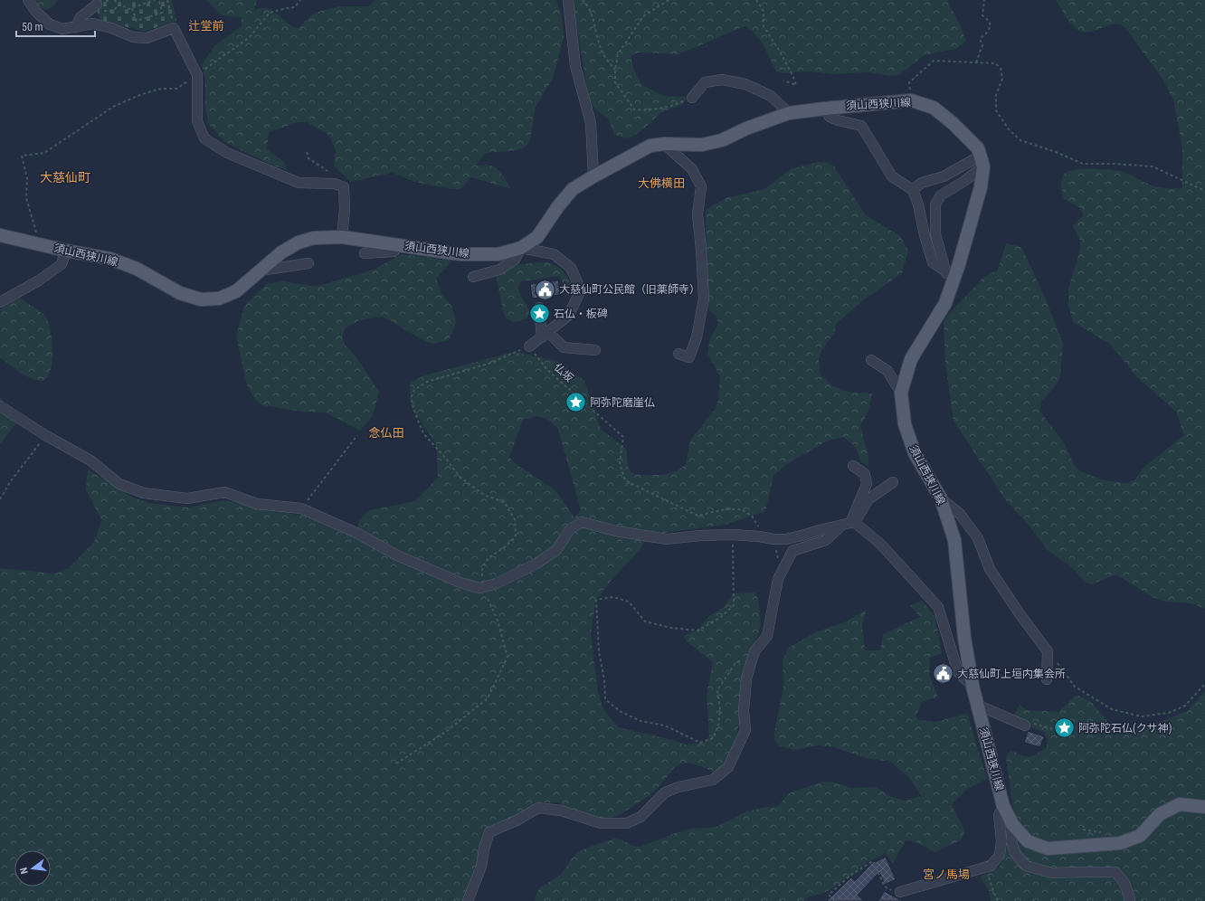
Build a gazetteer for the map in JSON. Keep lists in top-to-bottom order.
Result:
{
  "streets": {
    "main road": ["須山西狭川線"],
    "path": ["仏坂"]
  },
  "districts": [
    "辻堂前",
    "大慈仙町",
    "大佛横田",
    "念仏田",
    "宮ノ馬場"
  ],
  "places": {
    "public building": ["大慈仙町公民館（旧薬師寺）", "大慈仙町上垣内集会所"],
    "place": ["石仏・板碑", "阿弥陀磨崖仏", "阿弥陀石仏(クサ神)"]
  },
  "scale_bar": "50 m",
  "north": "left"
}
